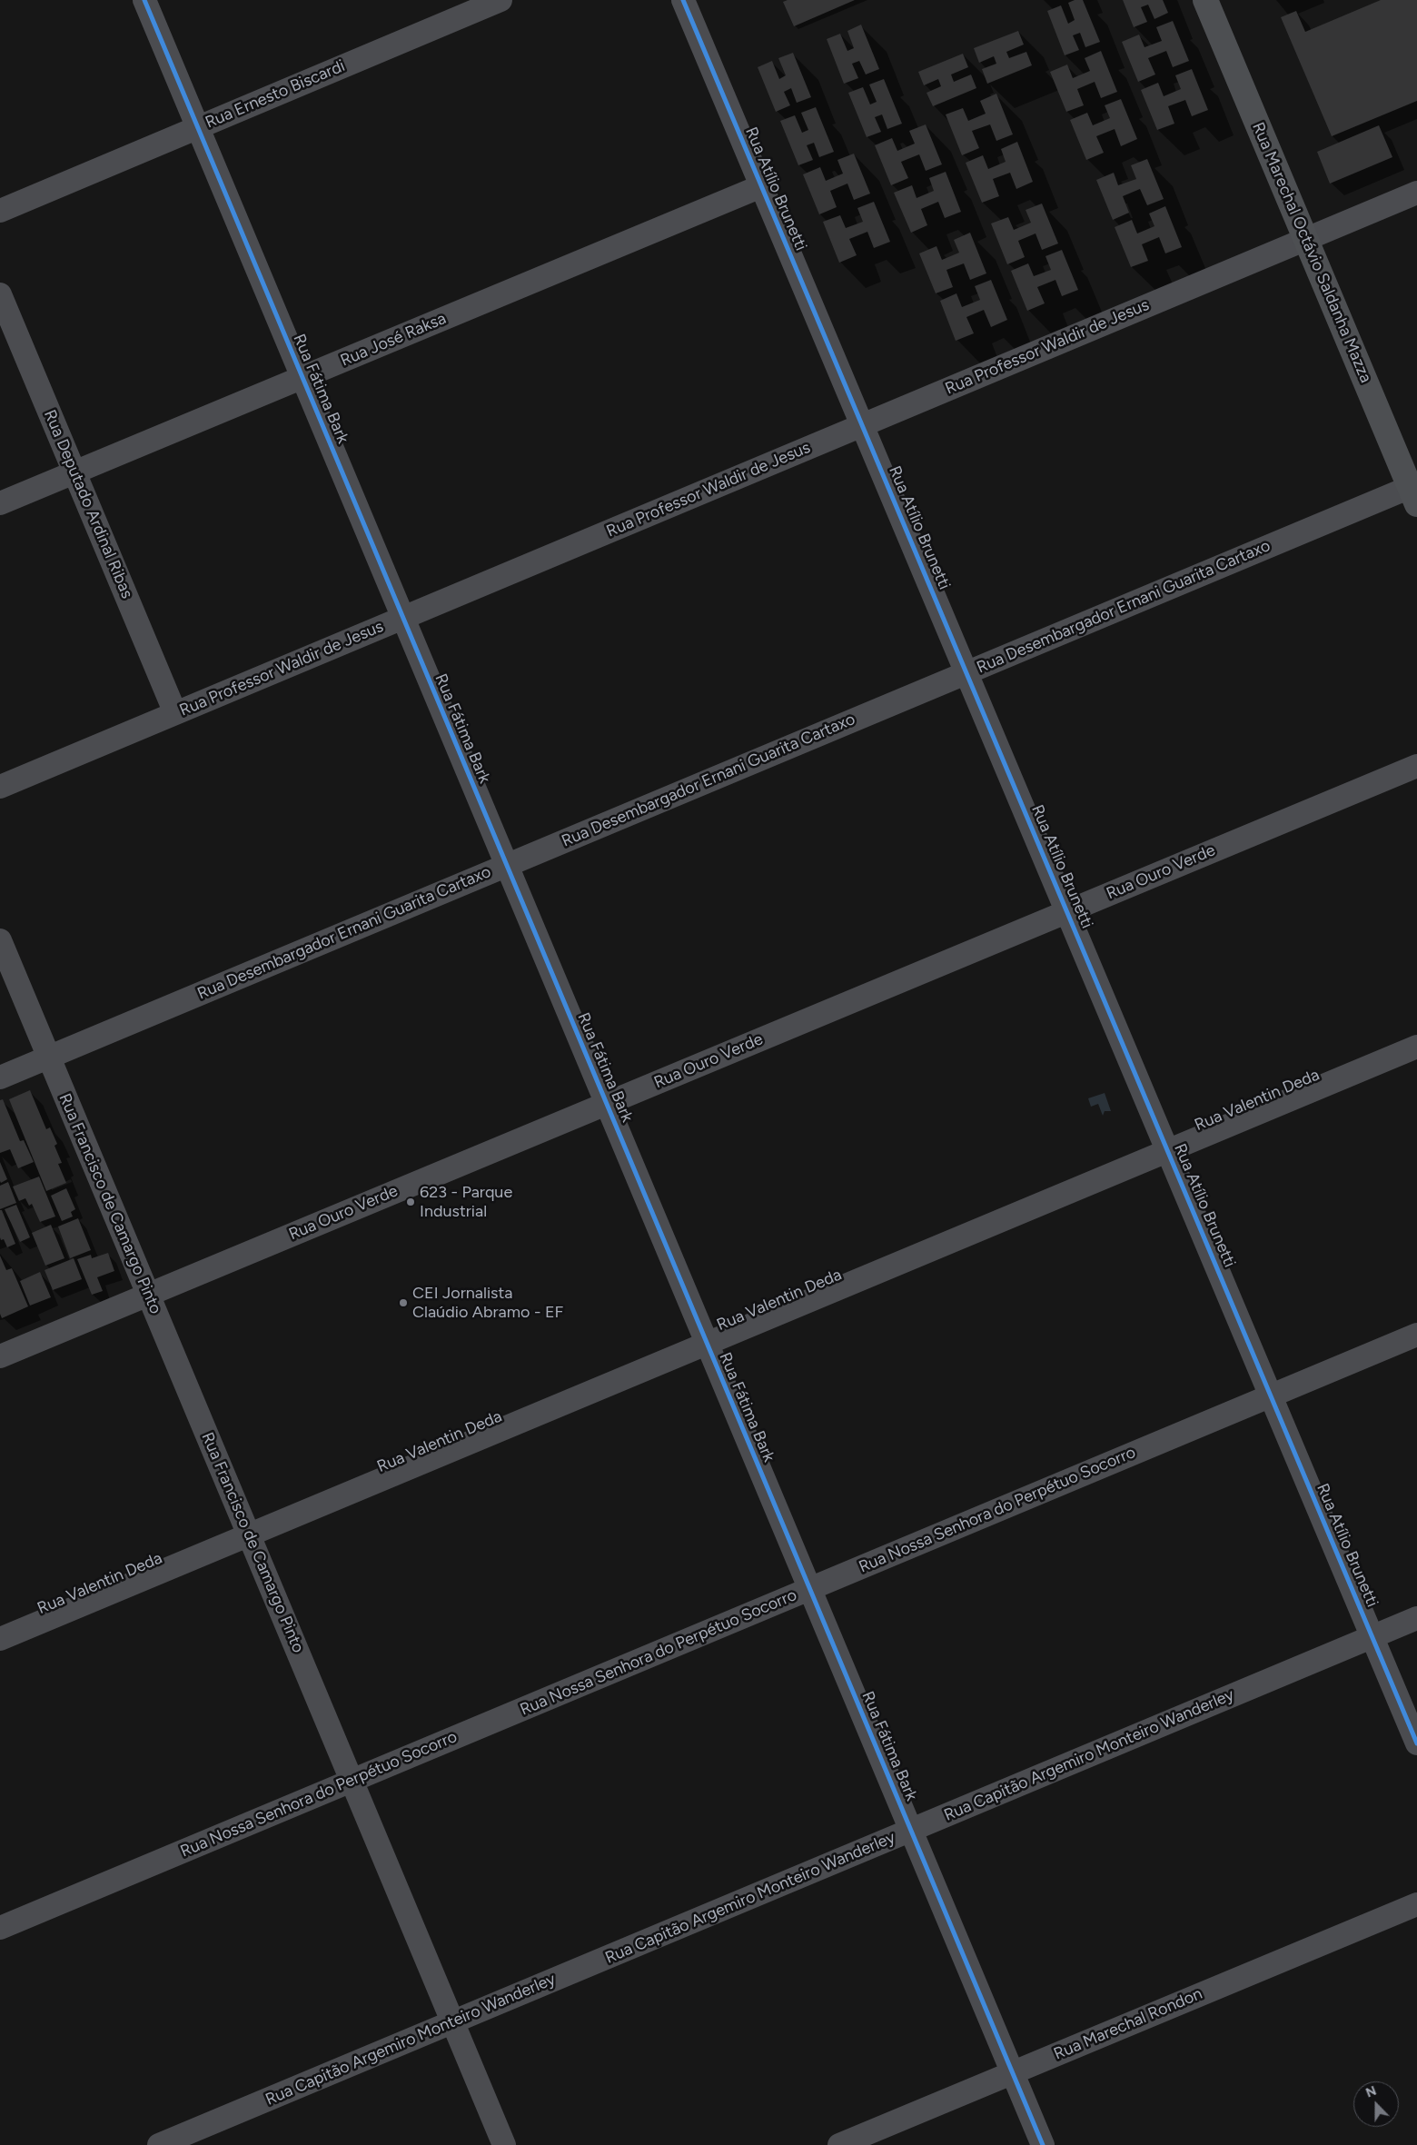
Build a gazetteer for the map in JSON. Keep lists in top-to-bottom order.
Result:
{
  "streets": {
    "main road": ["Rua Marechal Octávio Saldanha Mazza"],
    "street": [
      "Rua Ernesto Biscardi",
      "Rua Atílio Brunetti",
      "Rua José Raksa",
      "Rua Professor Waldir de Jesus",
      "Rua Fátima Bark",
      "Rua Deputado Ardinal Ribas",
      "Rua Desembargador Ernani Guarita Cartaxo",
      "Rua Ouro Verde",
      "Rua Valentin Deda",
      "Rua Francisco de Camargo Pinto",
      "Rua Nossa Senhora do Perpétuo Socorro",
      "Rua Capitão Argemiro Monteiro Wanderley",
      "Rua Marechal Rondon"
    ]
  },
  "crossings": [
    ["Rua Ernesto Biscardi", "Rua Fátima Bark"],
    ["Rua Atílio Brunetti", "Rua José Raksa"],
    ["Rua Atílio Brunetti", "Rua Professor Waldir de Jesus"],
    ["Rua Atílio Brunetti", "Rua Desembargador Ernani Guarita Cartaxo"],
    ["Rua Atílio Brunetti", "Rua Ouro Verde"],
    ["Rua Atílio Brunetti", "Rua Valentin Deda"],
    ["Rua Atílio Brunetti", "Rua Nossa Senhora do Perpétuo Socorro"],
    ["Rua Atílio Brunetti", "Rua Capitão Argemiro Monteiro Wanderley"],
    ["Rua Marechal Octávio Saldanha Mazza", "Rua Professor Waldir de Jesus"],
    ["Rua Marechal Octávio Saldanha Mazza", "Rua Desembargador Ernani Guarita Cartaxo"],
    ["Rua José Raksa", "Rua Fátima Bark"],
    ["Rua José Raksa", "Rua Deputado Ardinal Ribas"],
    ["Rua Professor Waldir de Jesus", "Rua Fátima Bark"],
    ["Rua Professor Waldir de Jesus", "Rua Deputado Ardinal Ribas"],
    ["Rua Fátima Bark", "Rua Desembargador Ernani Guarita Cartaxo"],
    ["Rua Fátima Bark", "Rua Ouro Verde"],
    ["Rua Fátima Bark", "Rua Valentin Deda"],
    ["Rua Fátima Bark", "Rua Nossa Senhora do Perpétuo Socorro"],
    ["Rua Fátima Bark", "Rua Capitão Argemiro Monteiro Wanderley"],
    ["Rua Fátima Bark", "Rua Marechal Rondon"],
    ["Rua Desembargador Ernani Guarita Cartaxo", "Rua Francisco de Camargo Pinto"],
    ["Rua Ouro Verde", "Rua Francisco de Camargo Pinto"],
    ["Rua Valentin Deda", "Rua Francisco de Camargo Pinto"],
    ["Rua Francisco de Camargo Pinto", "Rua Nossa Senhora do Perpétuo Socorro"],
    ["Rua Francisco de Camargo Pinto", "Rua Capitão Argemiro Monteiro Wanderley"]
  ],
  "places": ["623 - Parque Industrial", "CEI Jornalista Claúdio Abramo - EF"],
  "north": "top"
}
